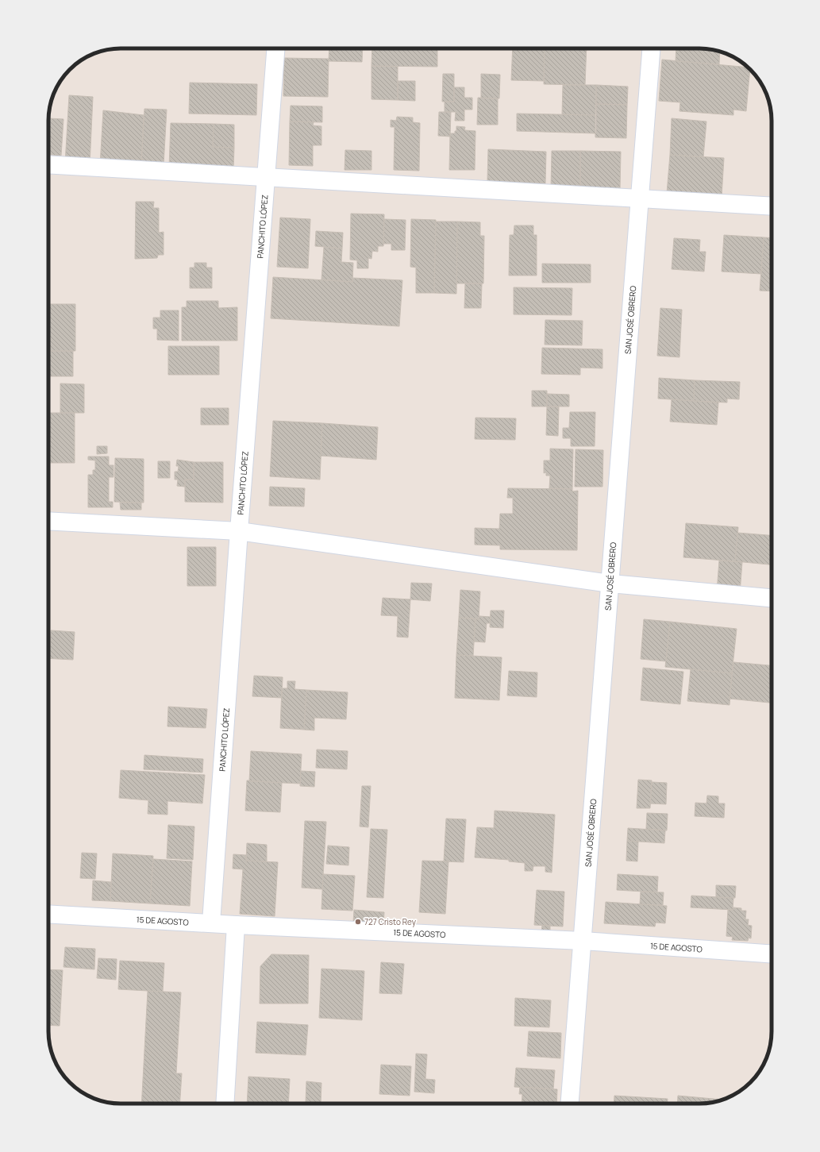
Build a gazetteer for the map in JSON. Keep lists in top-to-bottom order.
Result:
{
  "streets": {
    "street": ["PANCHITO LÓPEZ", "SAN JOSÉ OBRERO", "15 DE AGOSTO"]
  },
  "crossings": [
    ["PANCHITO LÓPEZ", "15 DE AGOSTO"],
    ["SAN JOSÉ OBRERO", "15 DE AGOSTO"]
  ],
  "places": ["727 Cristo Rey"]
}
